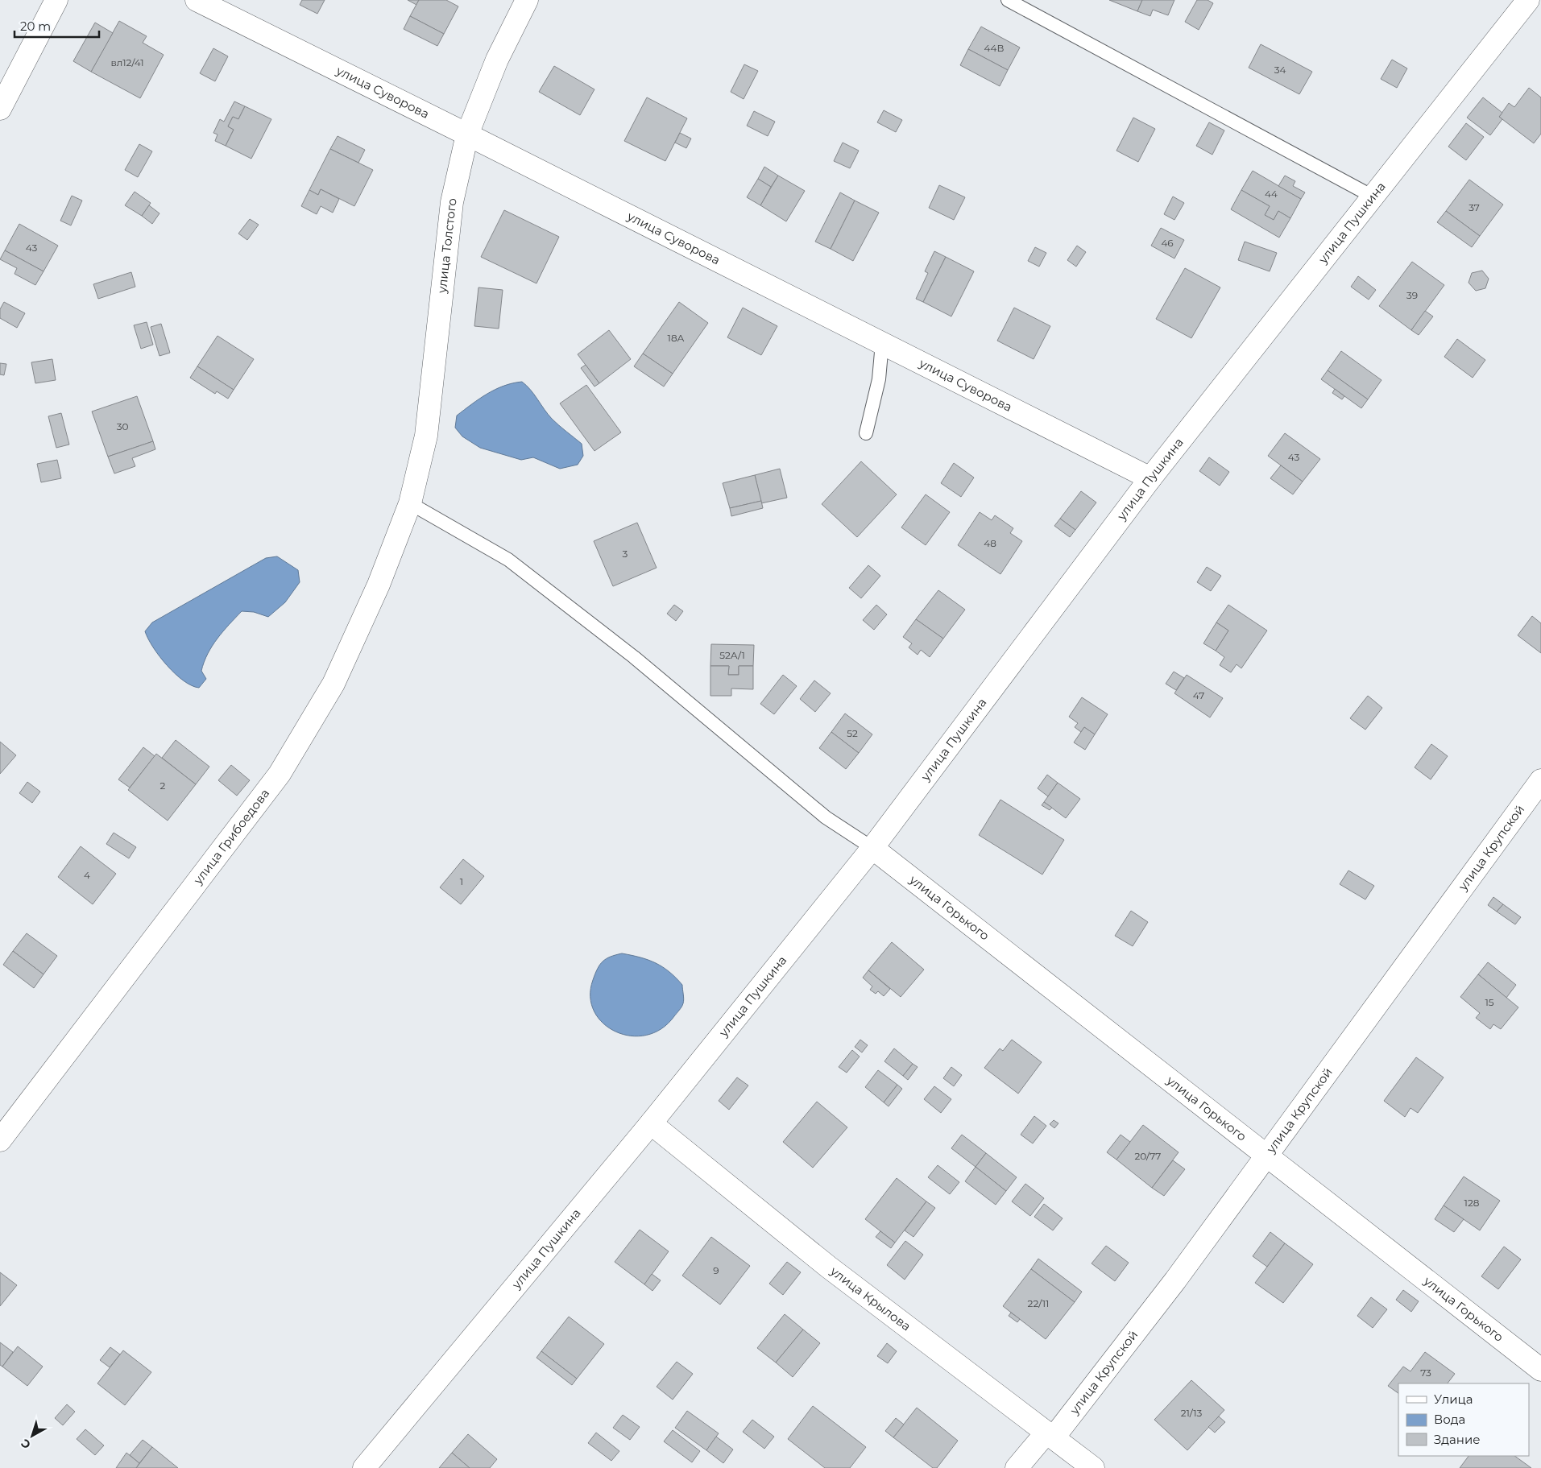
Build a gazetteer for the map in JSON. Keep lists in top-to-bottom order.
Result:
{
  "streets": {
    "street": [
      "улица Суворова",
      "улица Пушкина",
      "улица Толстого",
      "улица Грибоедова",
      "улица Крупской",
      "улица Горького",
      "улица Крылова"
    ]
  },
  "crossings": [
    ["улица Суворова", "улица Пушкина"],
    ["улица Суворова", "улица Толстого"],
    ["улица Пушкина", "улица Горького"],
    ["улица Пушкина", "улица Крылова"],
    ["улица Толстого", "улица Грибоедова"],
    ["улица Крупской", "улица Горького"],
    ["улица Крупской", "улица Крылова"]
  ],
  "house_numbers": [
    "44В",
    "вл12/41",
    "34",
    "44",
    "37",
    "46",
    "43",
    "39",
    "18А",
    "30",
    "43",
    "48",
    "3",
    "52А/1",
    "47",
    "52",
    "2",
    "4",
    "1",
    "15",
    "20/77",
    "128",
    "9",
    "22/11",
    "73",
    "21/13"
  ],
  "legend": ["Улица", "Вода", "Здание"],
  "scale_bar": "20 m",
  "north": "bottom left"
}
